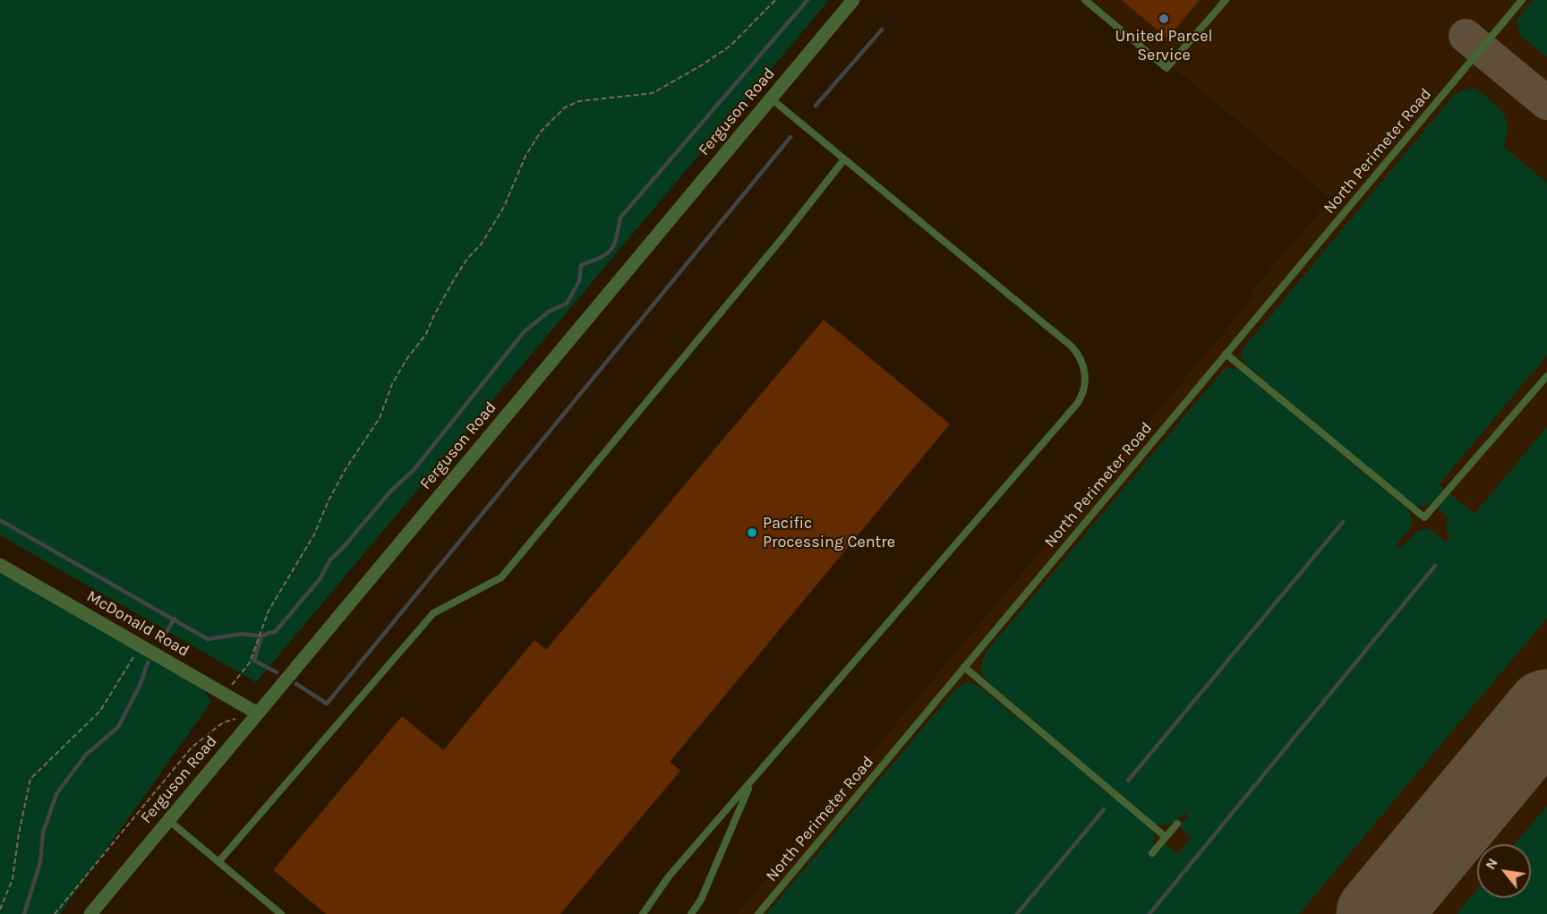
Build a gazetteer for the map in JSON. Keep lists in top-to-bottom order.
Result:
{
  "streets": {
    "street": ["Ferguson Road", "McDonald Road"],
    "lane": ["North Perimeter Road"]
  },
  "crossings": [
    ["Ferguson Road", "McDonald Road"]
  ],
  "places": ["United Parcel Service", "Pacific Processing Centre"],
  "north": "top left"
}
